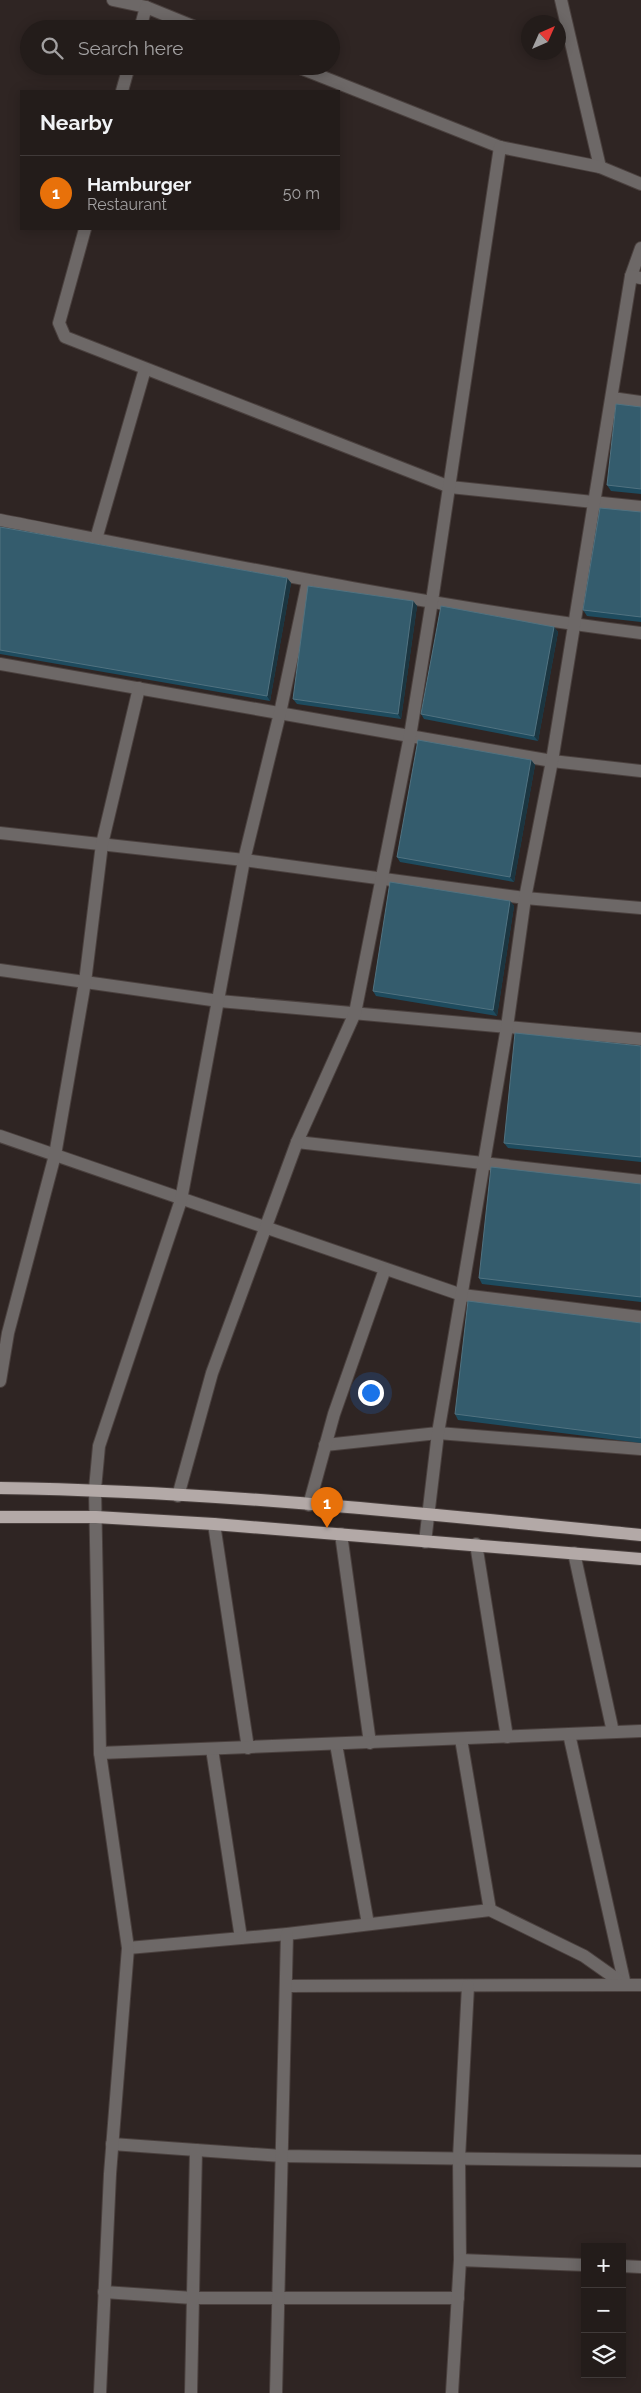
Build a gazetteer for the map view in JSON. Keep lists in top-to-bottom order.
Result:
{
  "north": "top right",
  "page": {
    "search": "Search here",
    "heading": "Nearby",
    "list": [
      {
        "mark": "1",
        "name": "Hamburger",
        "note": "Restaurant",
        "value": "50 m"
      }
    ],
    "pins": "1",
    "map_buttons": ["+", "−"]
  }
}
